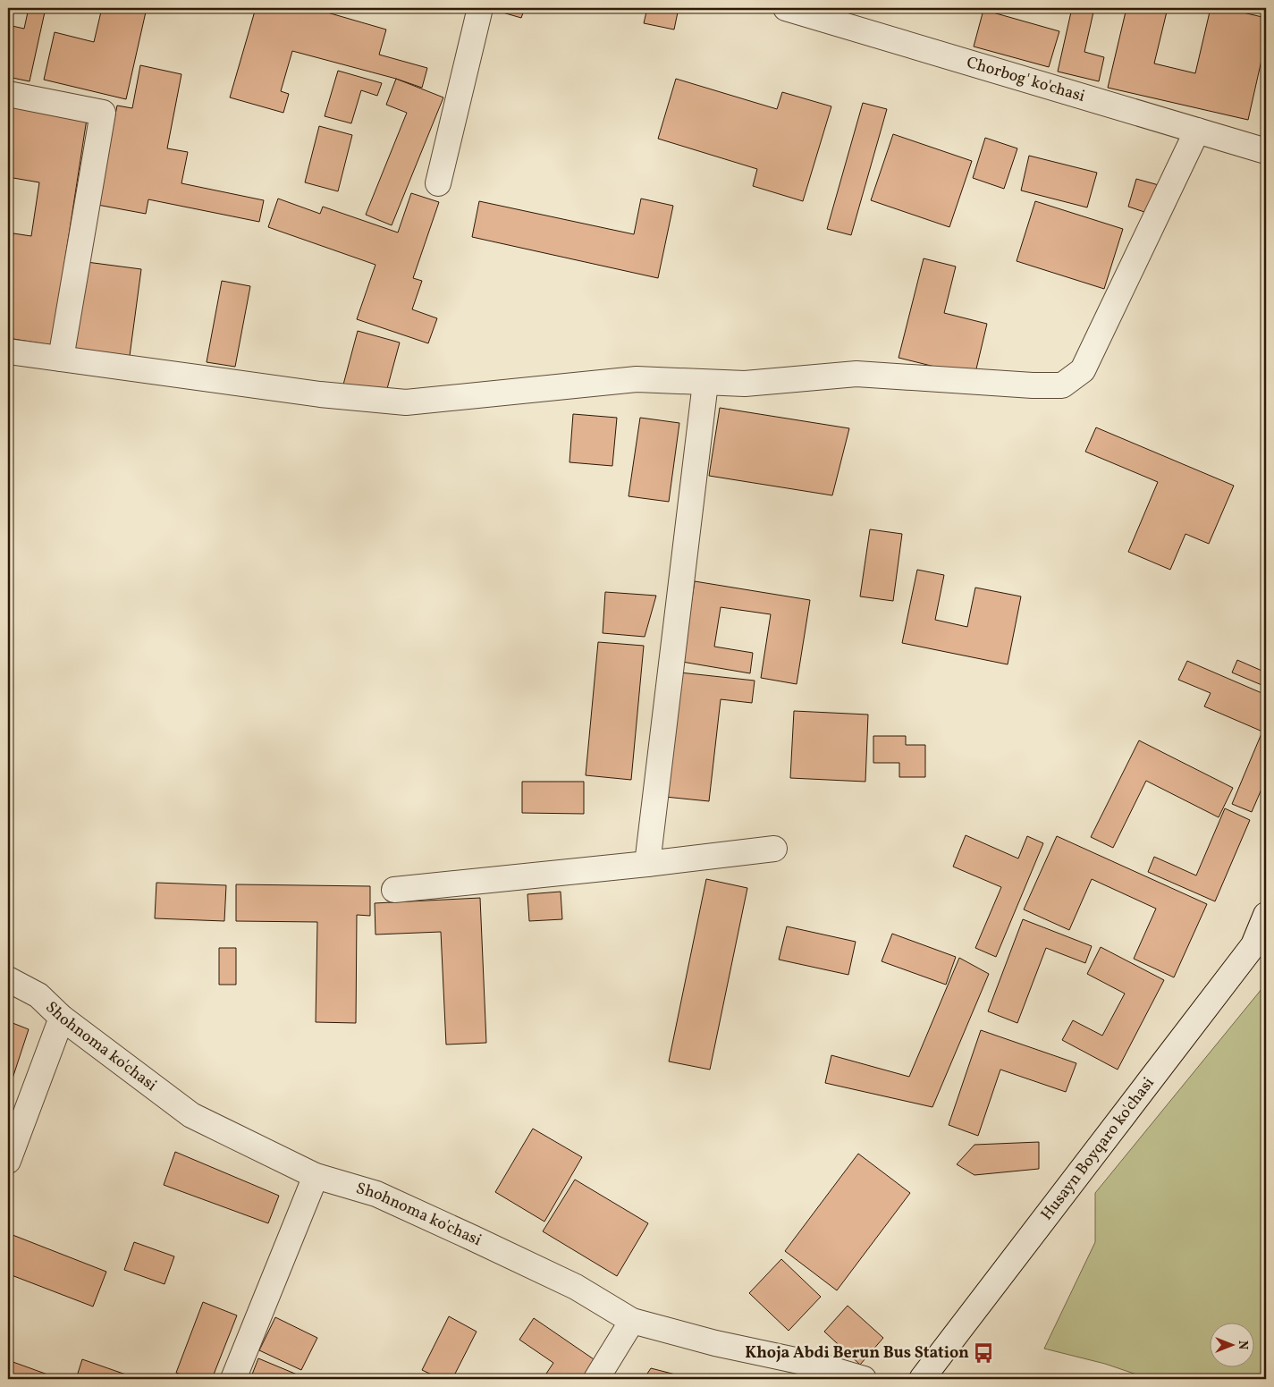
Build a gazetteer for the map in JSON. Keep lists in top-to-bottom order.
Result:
{
  "streets": {
    "street": ["Сhorbog' ko'chasi", "Shohnoma ko'chasi", "Husayn Boyqaro ko'chasi"]
  },
  "places": {
    "bus stop": ["Khoja Abdi Berun Bus Station"]
  },
  "north": "right"
}
